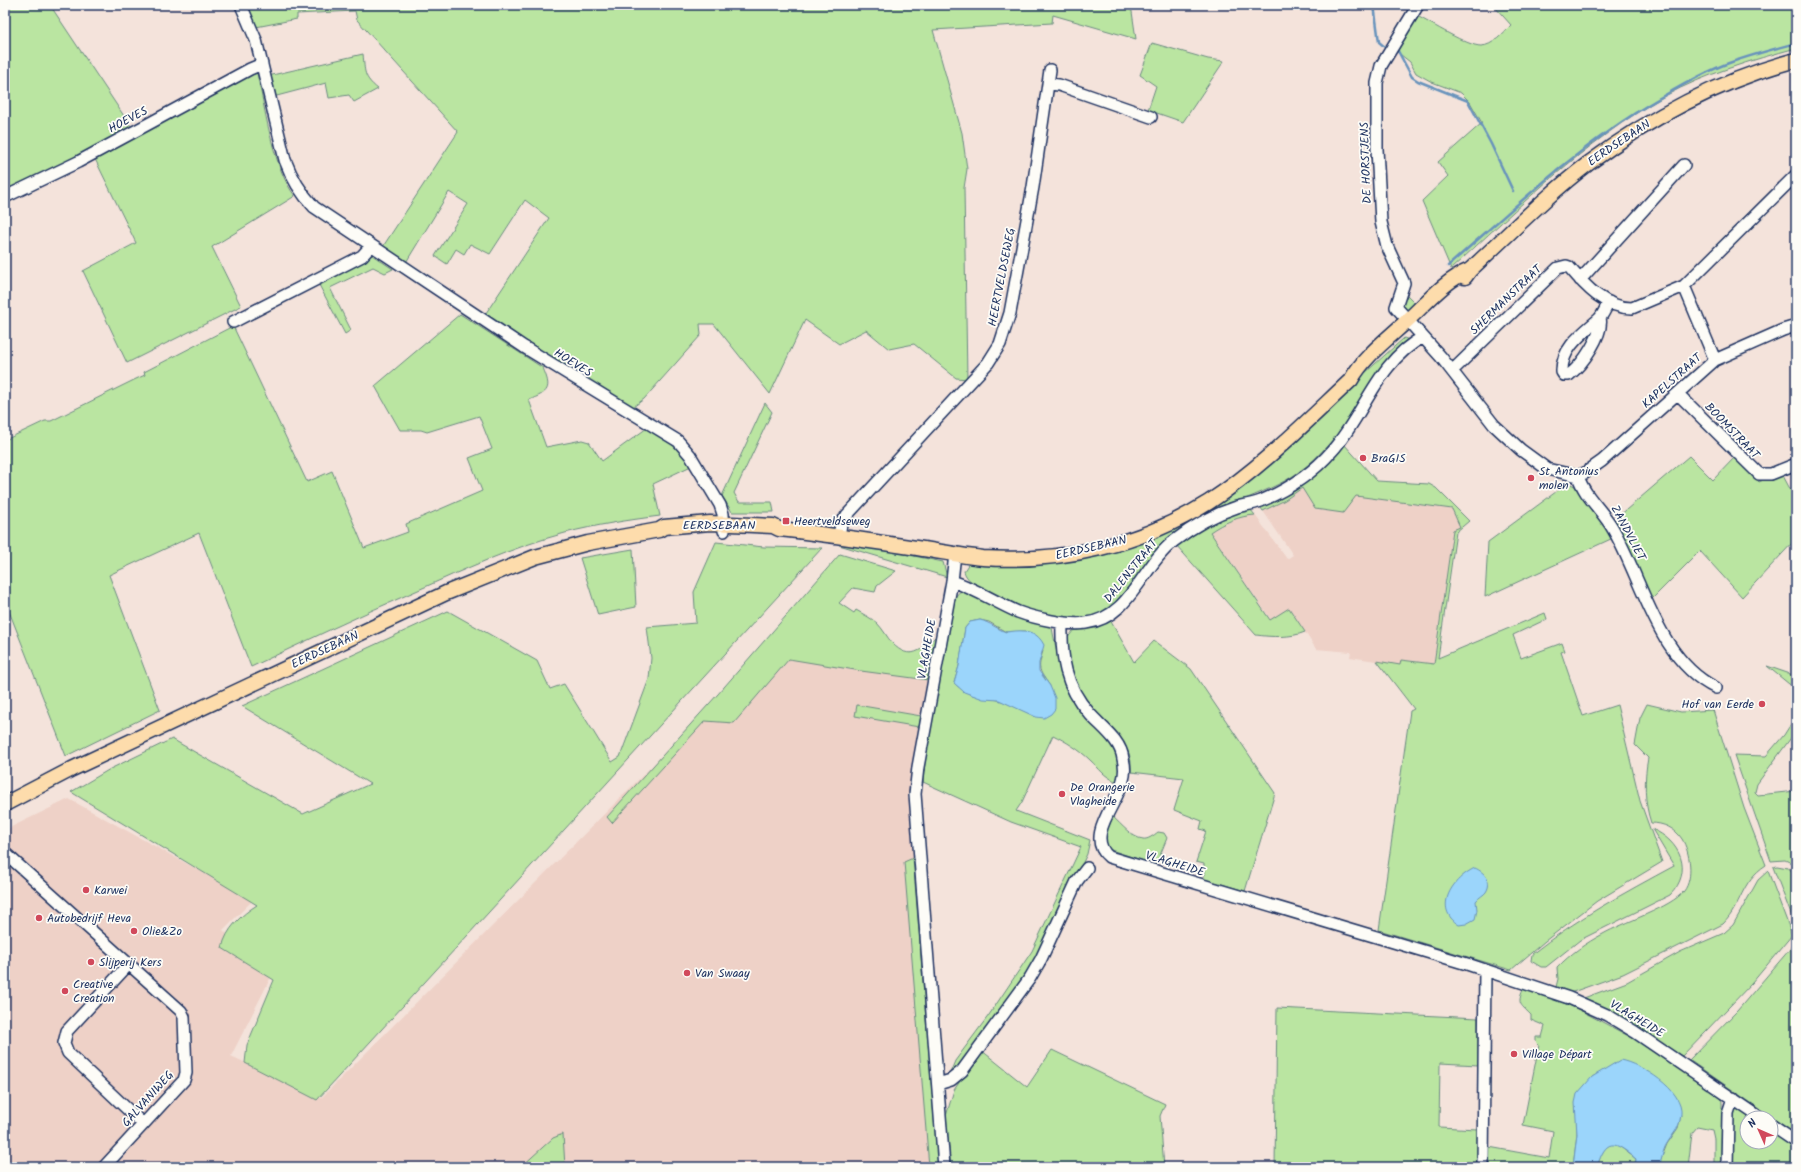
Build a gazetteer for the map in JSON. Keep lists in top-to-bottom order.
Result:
{
  "streets": {
    "main road": ["EERDSEBAAN"],
    "street": [
      "HOEVES",
      "DE HORSTJENS",
      "HEERTVELDSEWEG",
      "SHERMANSTRAAT",
      "KAPELSTRAAT",
      "BOOMSTRAAT",
      "ZANDVLIET",
      "DALENSTRAAT",
      "VLAGHEIDE",
      "GALVANIWEG"
    ]
  },
  "crossings": [
    ["HOEVES", "EERDSEBAAN"],
    ["EERDSEBAAN", "DE HORSTJENS"],
    ["EERDSEBAAN", "HEERTVELDSEWEG"],
    ["EERDSEBAAN", "VLAGHEIDE"],
    ["KAPELSTRAAT", "BOOMSTRAAT"],
    ["KAPELSTRAAT", "ZANDVLIET"],
    ["DALENSTRAAT", "VLAGHEIDE"]
  ],
  "places": {
    "other": [
      "BraGIS",
      "St Antonius molen",
      "Hof van Eerde",
      "De Orangerie Vlagheide",
      "Karwei",
      "Autobedrijf Heva",
      "Olie&Zo",
      "Slijperij Kers",
      "Van Swaay",
      "Creative Creation",
      "Village Départ"
    ],
    "transit": ["Heertveldseweg"]
  },
  "north": "top left"
}
